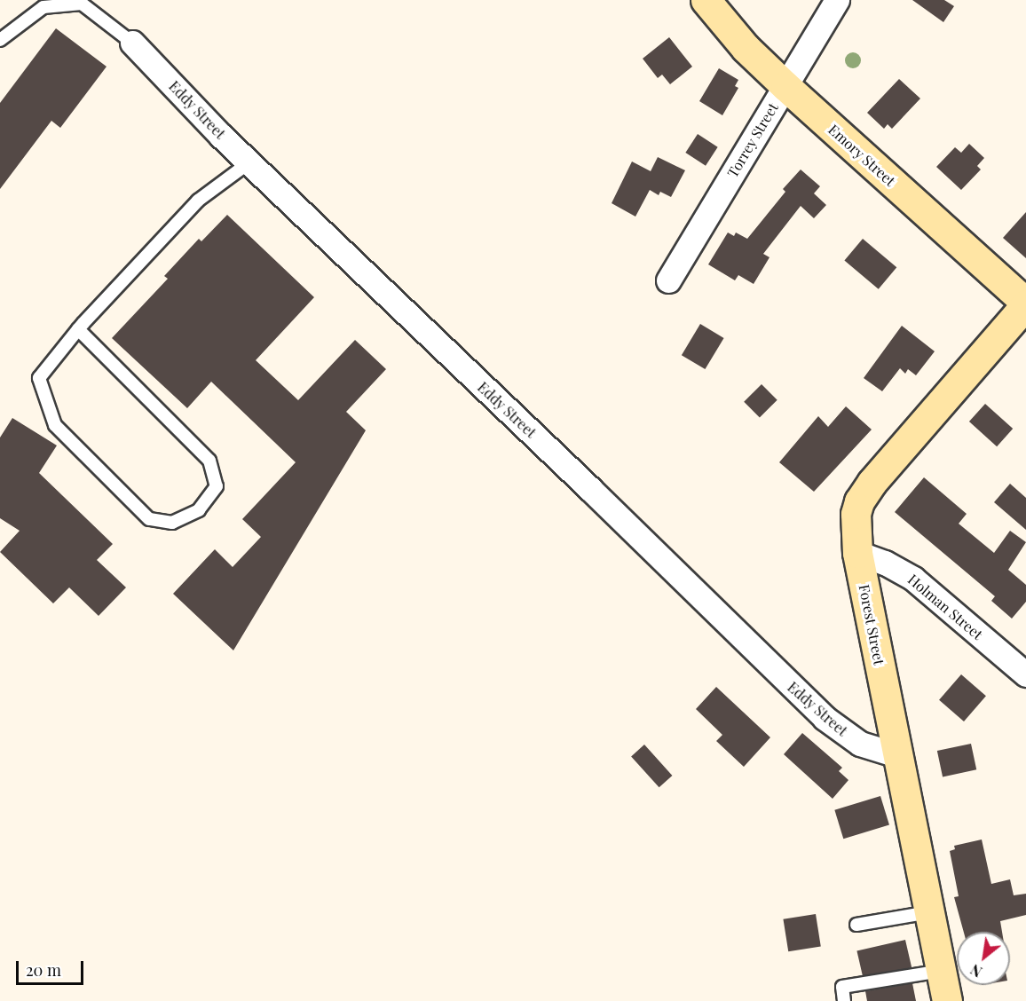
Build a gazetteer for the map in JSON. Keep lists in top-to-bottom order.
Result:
{
  "streets": {
    "main road": ["Emory Street", "Forest Street"],
    "street": ["Eddy Street", "Torrey Street", "Holman Street"]
  },
  "crossings": [
    ["Eddy Street", "Forest Street"],
    ["Torrey Street", "Emory Street"],
    ["Emory Street", "Forest Street"],
    ["Holman Street", "Forest Street"]
  ],
  "scale_bar": "20 m",
  "north": "bottom left"
}
